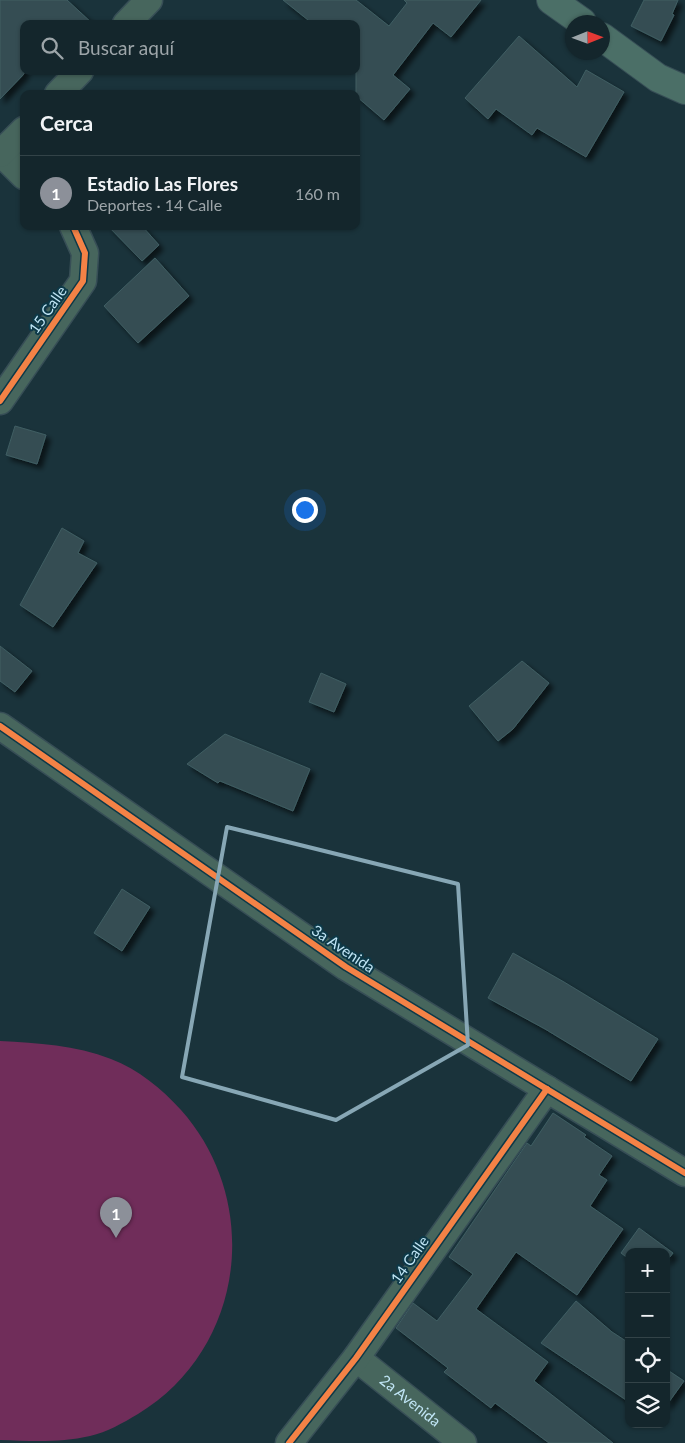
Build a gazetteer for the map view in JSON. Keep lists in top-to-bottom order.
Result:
{
  "streets": {
    "street": [
      "15 Calle",
      "3a Avenida",
      "14 Calle",
      "2a Avenida"
    ]
  },
  "crossings": [
    ["3a Avenida", "14 Calle"],
    ["14 Calle", "2a Avenida"]
  ],
  "north": "right",
  "page": {
    "search": "Buscar aquí",
    "heading": "Cerca",
    "list": [
      {
        "mark": "1",
        "name": "Estadio Las Flores",
        "note": "Deportes · 14 Calle",
        "value": "160 m"
      }
    ],
    "pins": "1",
    "map_buttons": ["+", "−"]
  }
}
